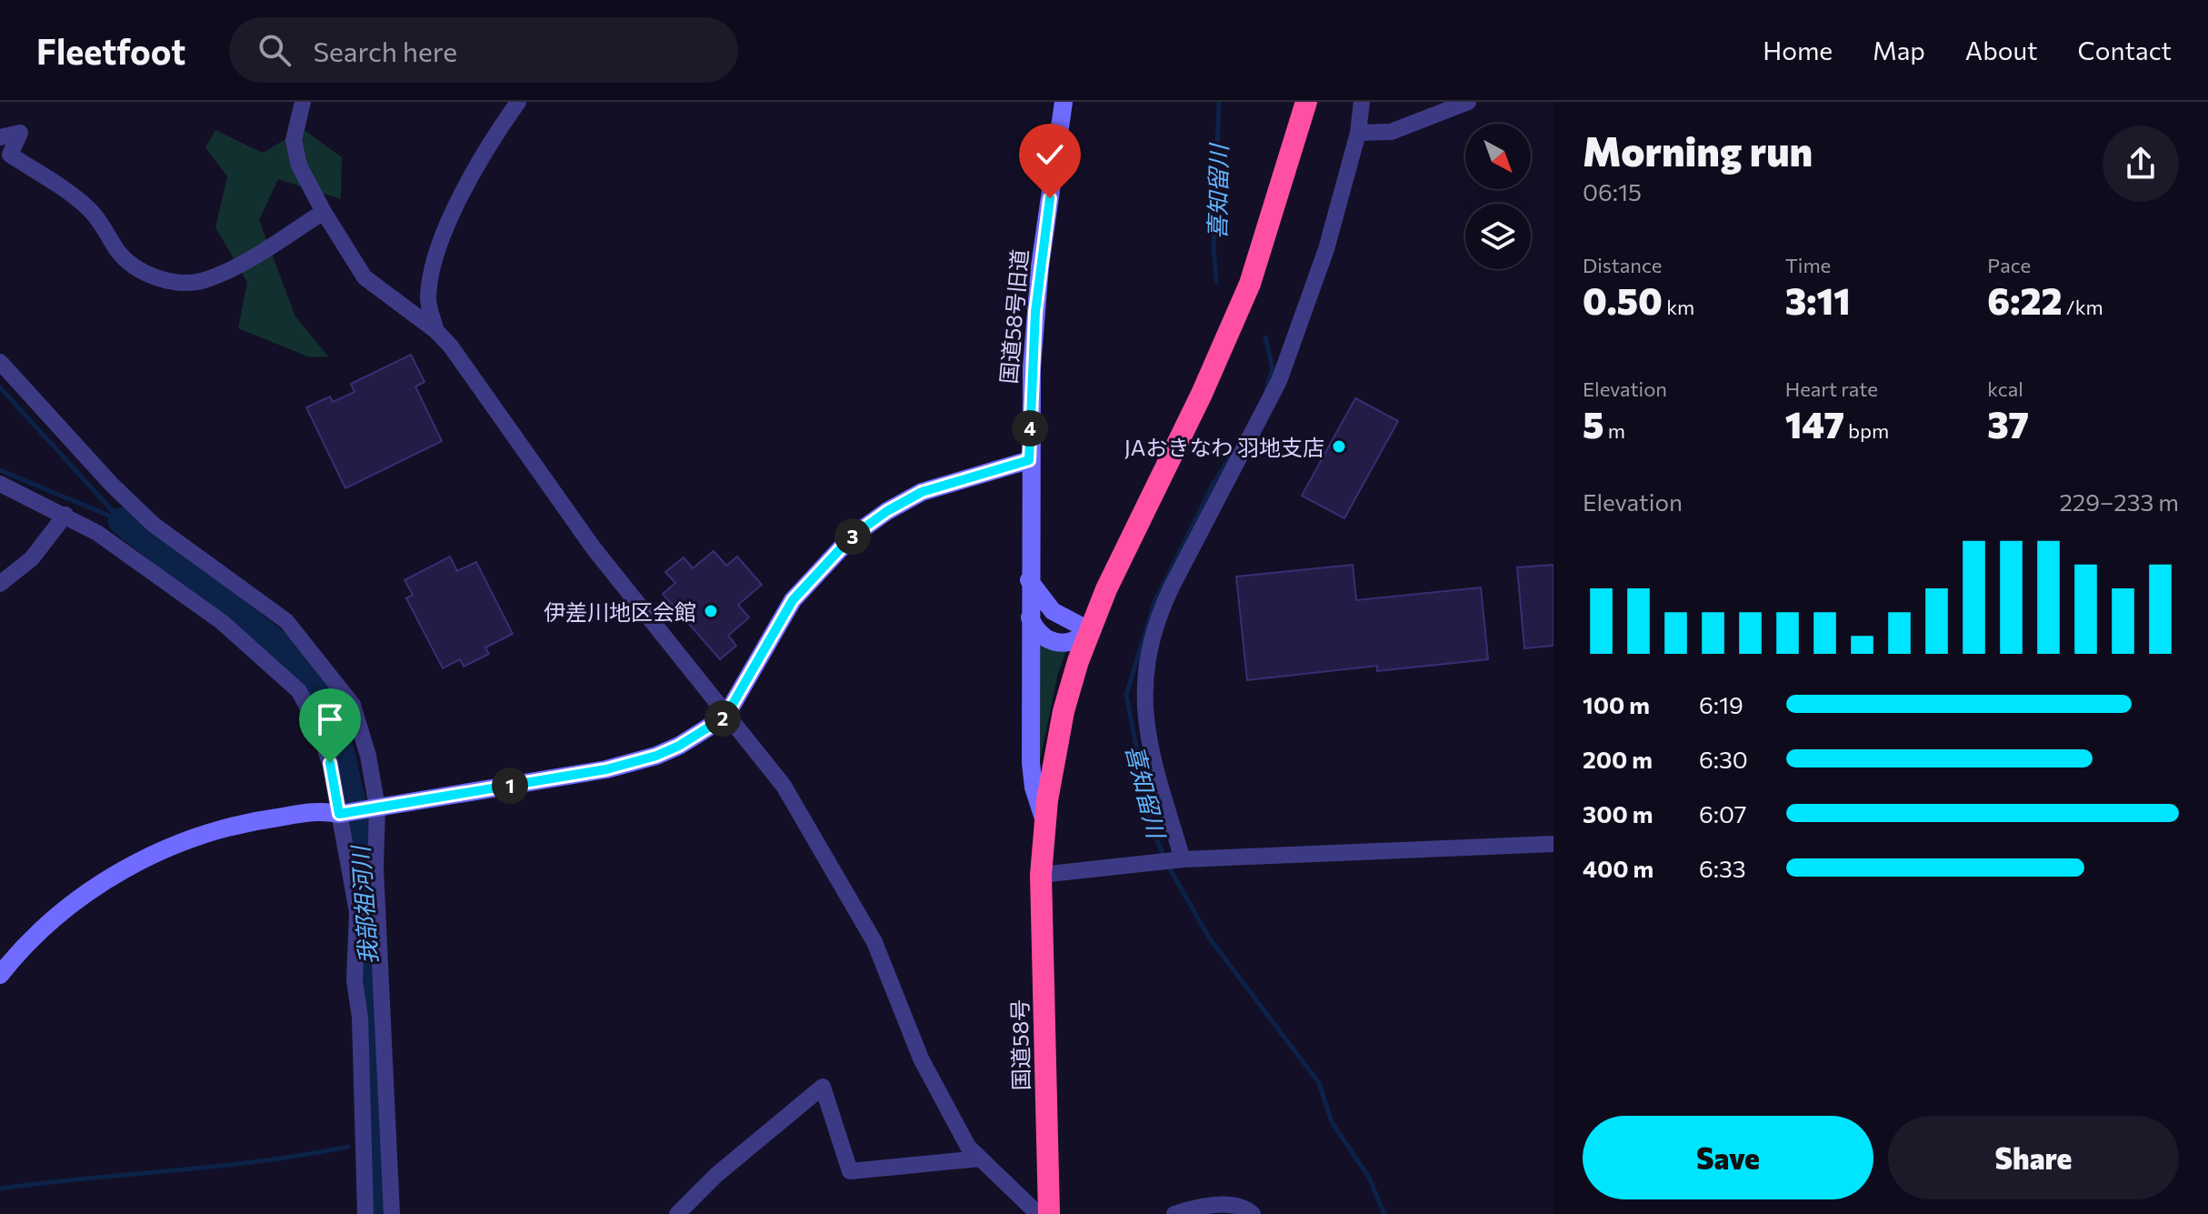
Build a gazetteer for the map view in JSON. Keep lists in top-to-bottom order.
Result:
{
  "streets": {
    "highway": ["国道58号"],
    "street": ["国道58号旧道"]
  },
  "crossings": [
    ["国道58号旧道", "国道58号"]
  ],
  "water": ["喜知留川", "我部祖河川"],
  "places": ["JAおきなわ 羽地支店", "伊差川地区会館"],
  "north": "bottom right",
  "page": {
    "header": "Fleetfoot",
    "search": "Search here",
    "nav": [
      "Home",
      "Map",
      "About",
      "Contact"
    ],
    "heading": ["Morning run", "06:15"],
    "stats": [
      ["Distance", "0.50 km"],
      ["Time", "3:11"],
      ["Pace", "6:22 /km"],
      ["Elevation", "5 m"],
      ["Heart rate", "147 bpm"],
      ["kcal", "37"]
    ],
    "pins": [
      "4",
      "3",
      "2",
      "1"
    ],
    "chart": ["Elevation", "229–233 m"],
    "list": [
      {
        "name": "100 m",
        "note": "6:19"
      },
      {
        "name": "200 m",
        "note": "6:30"
      },
      {
        "name": "300 m",
        "note": "6:07"
      },
      {
        "name": "400 m",
        "note": "6:33"
      }
    ],
    "buttons": ["Save", "Share"]
  }
}
